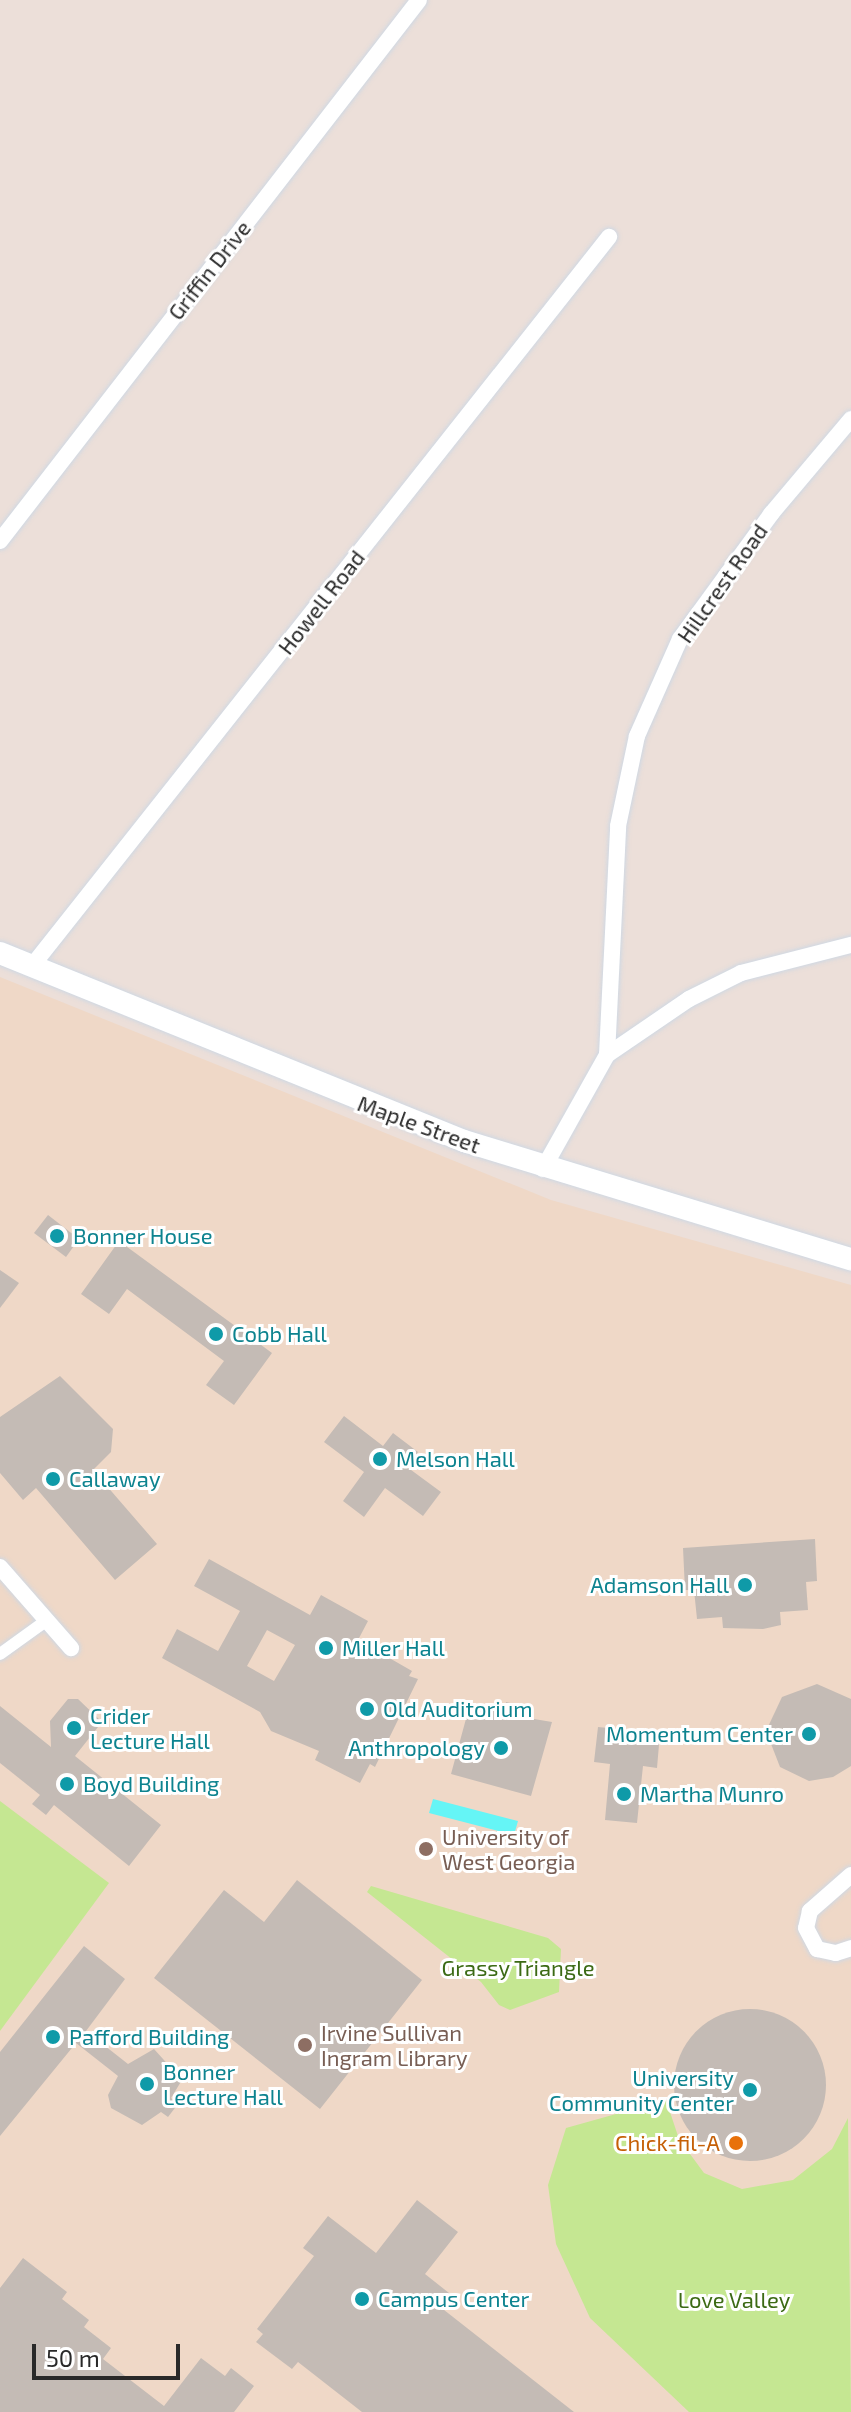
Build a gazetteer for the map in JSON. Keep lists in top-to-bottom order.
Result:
{
  "streets": {
    "main road": ["Maple Street"],
    "street": ["Griffin Drive", "Hillcrest Road", "Howell Road"]
  },
  "crossings": [
    ["Howell Road", "Maple Street"]
  ],
  "parks": ["Grassy Triangle", "Love Valley"],
  "places": [
    "Bonner House",
    "Cobb Hall",
    "Melson Hall",
    "Callaway",
    "Adamson Hall",
    "Miller Hall",
    "Old Auditorium",
    "Crider Lecture Hall",
    "Momentum Center",
    "Anthropology",
    "Boyd Building",
    "Martha Munro",
    "University of West Georgia",
    "Pafford Building",
    "Irvine Sullivan Ingram Library",
    "Bonner Lecture Hall",
    "University Community Center",
    "Chick-fil-A",
    "Campus Center"
  ],
  "scale_bar": "50 m"
}
